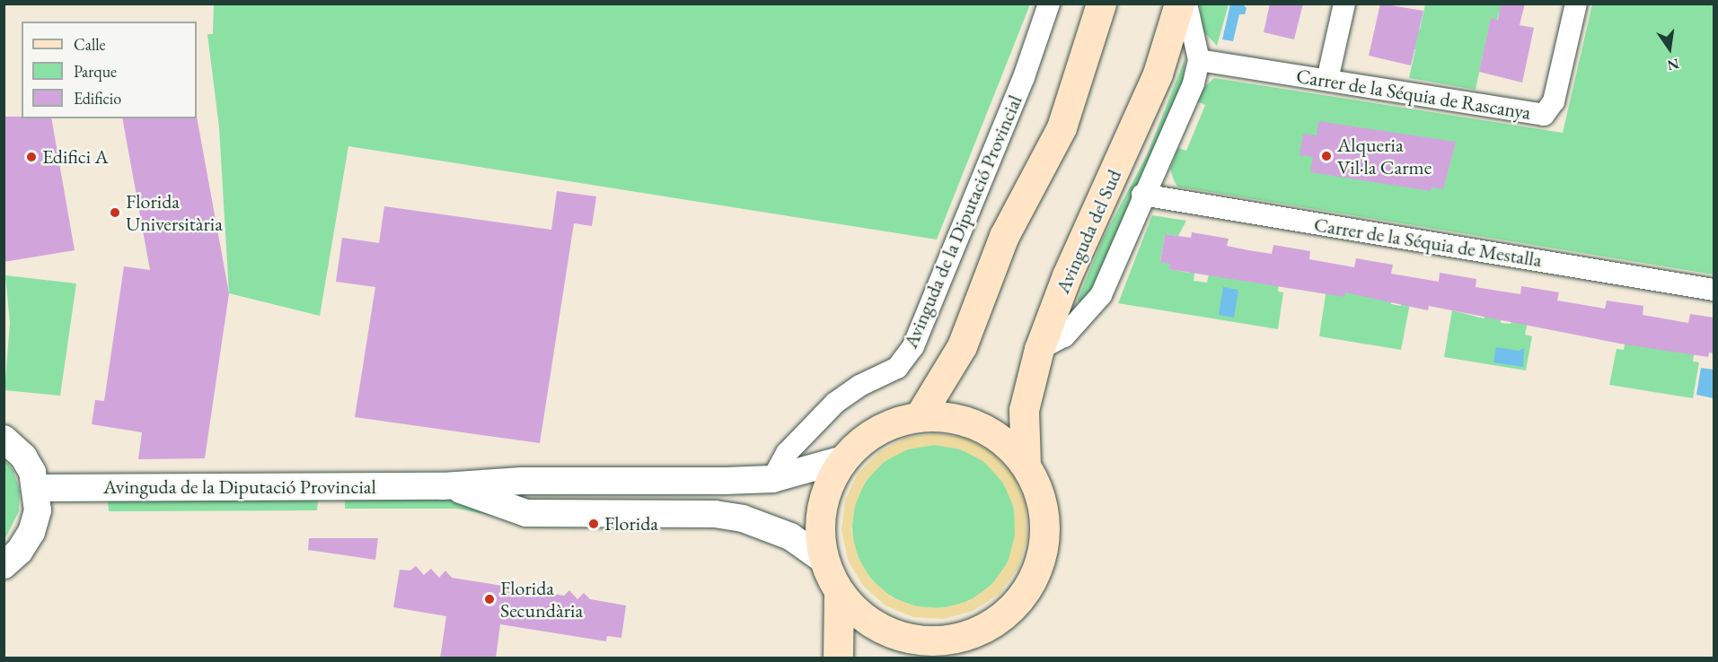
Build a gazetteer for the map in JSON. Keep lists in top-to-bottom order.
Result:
{
  "streets": {
    "main road": ["Avinguda del Sud"],
    "street": ["Carrer de la Séquia de Rascanya", "Avinguda de la Diputació Provincial", "Carrer de la Séquia de Mestalla"]
  },
  "places": [
    "Alqueria Vil·la Carme",
    "Edifici A",
    "Florida Universitària",
    "Florida",
    "Florida Secundària"
  ],
  "legend": ["Calle", "Parque", "Edificio"],
  "north": "bottom"
}
